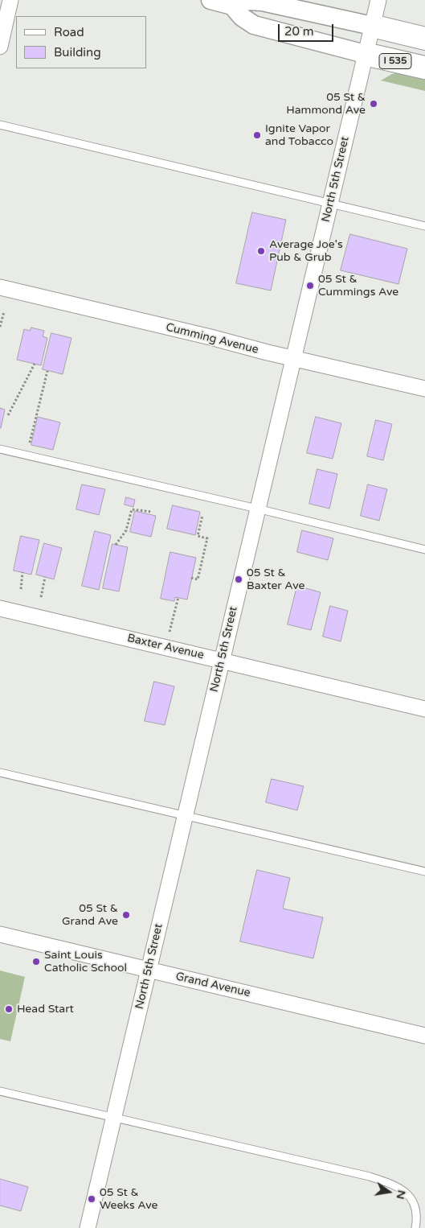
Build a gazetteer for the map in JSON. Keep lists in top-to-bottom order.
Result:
{
  "streets": {
    "highway": ["I 535"],
    "street": [
      "North 5th Street",
      "Cumming Avenue",
      "Baxter Avenue",
      "Grand Avenue"
    ]
  },
  "crossings": [
    ["I 535", "North 5th Street"],
    ["North 5th Street", "Cumming Avenue"],
    ["North 5th Street", "Baxter Avenue"],
    ["North 5th Street", "Grand Avenue"]
  ],
  "places": [
    "05 St & Hammond Ave",
    "Ignite Vapor and Tobacco",
    "Average Joe's Pub & Grub",
    "05 St & Cummings Ave",
    "05 St & Baxter Ave",
    "05 St & Grand Ave",
    "Saint Louis Catholic School",
    "Head Start",
    "05 St & Weeks Ave"
  ],
  "legend": ["Road", "Building"],
  "scale_bar": "20 m",
  "north": "right"
}
